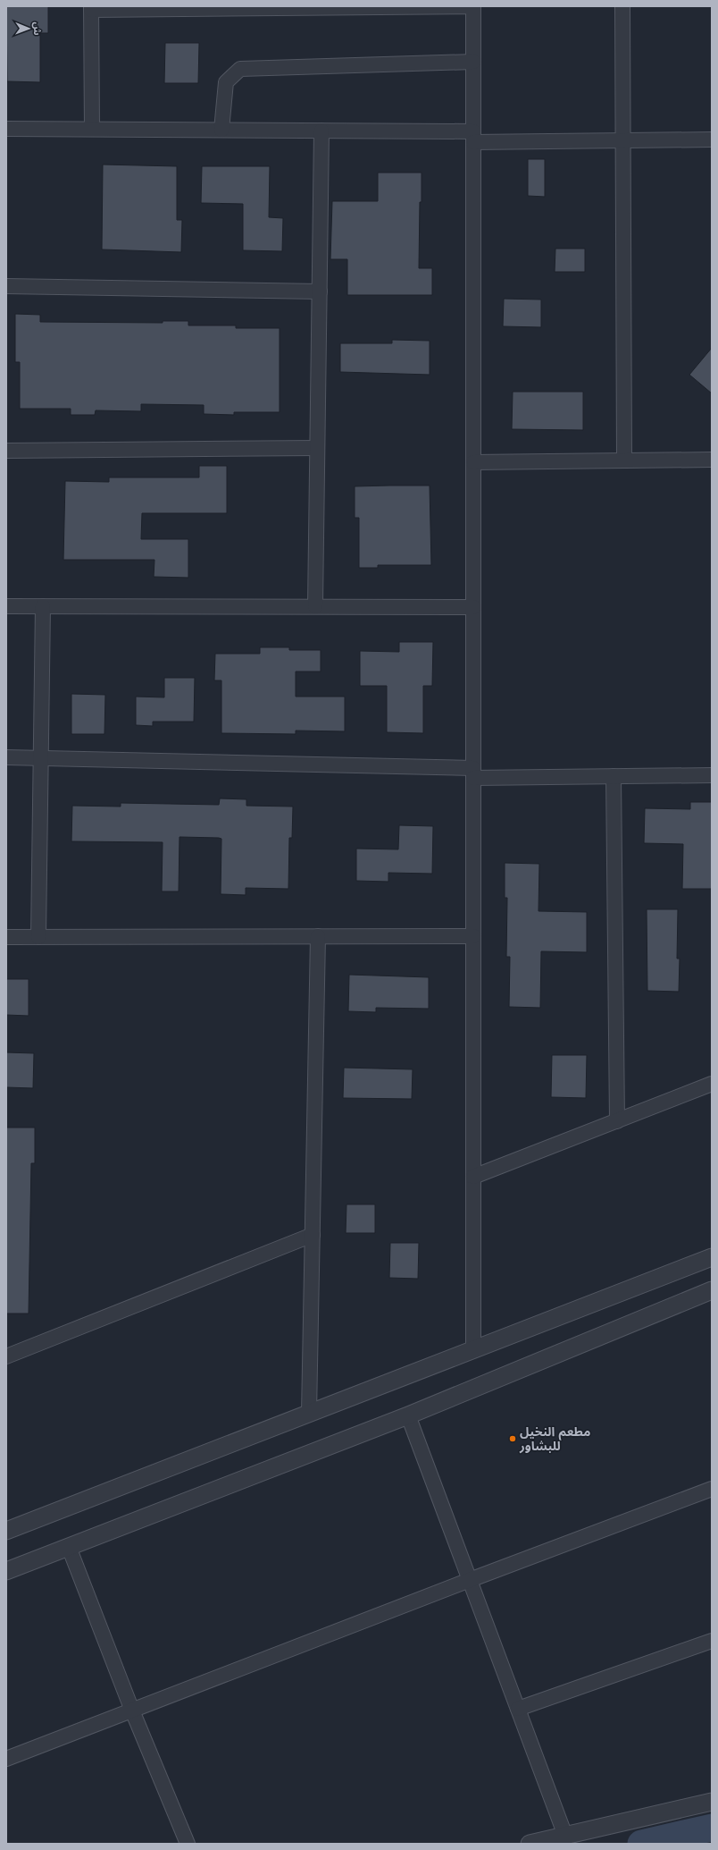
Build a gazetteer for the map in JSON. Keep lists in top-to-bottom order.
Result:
{
  "places": ["مطعم النخيل للبشاور"],
  "north": "right"
}
